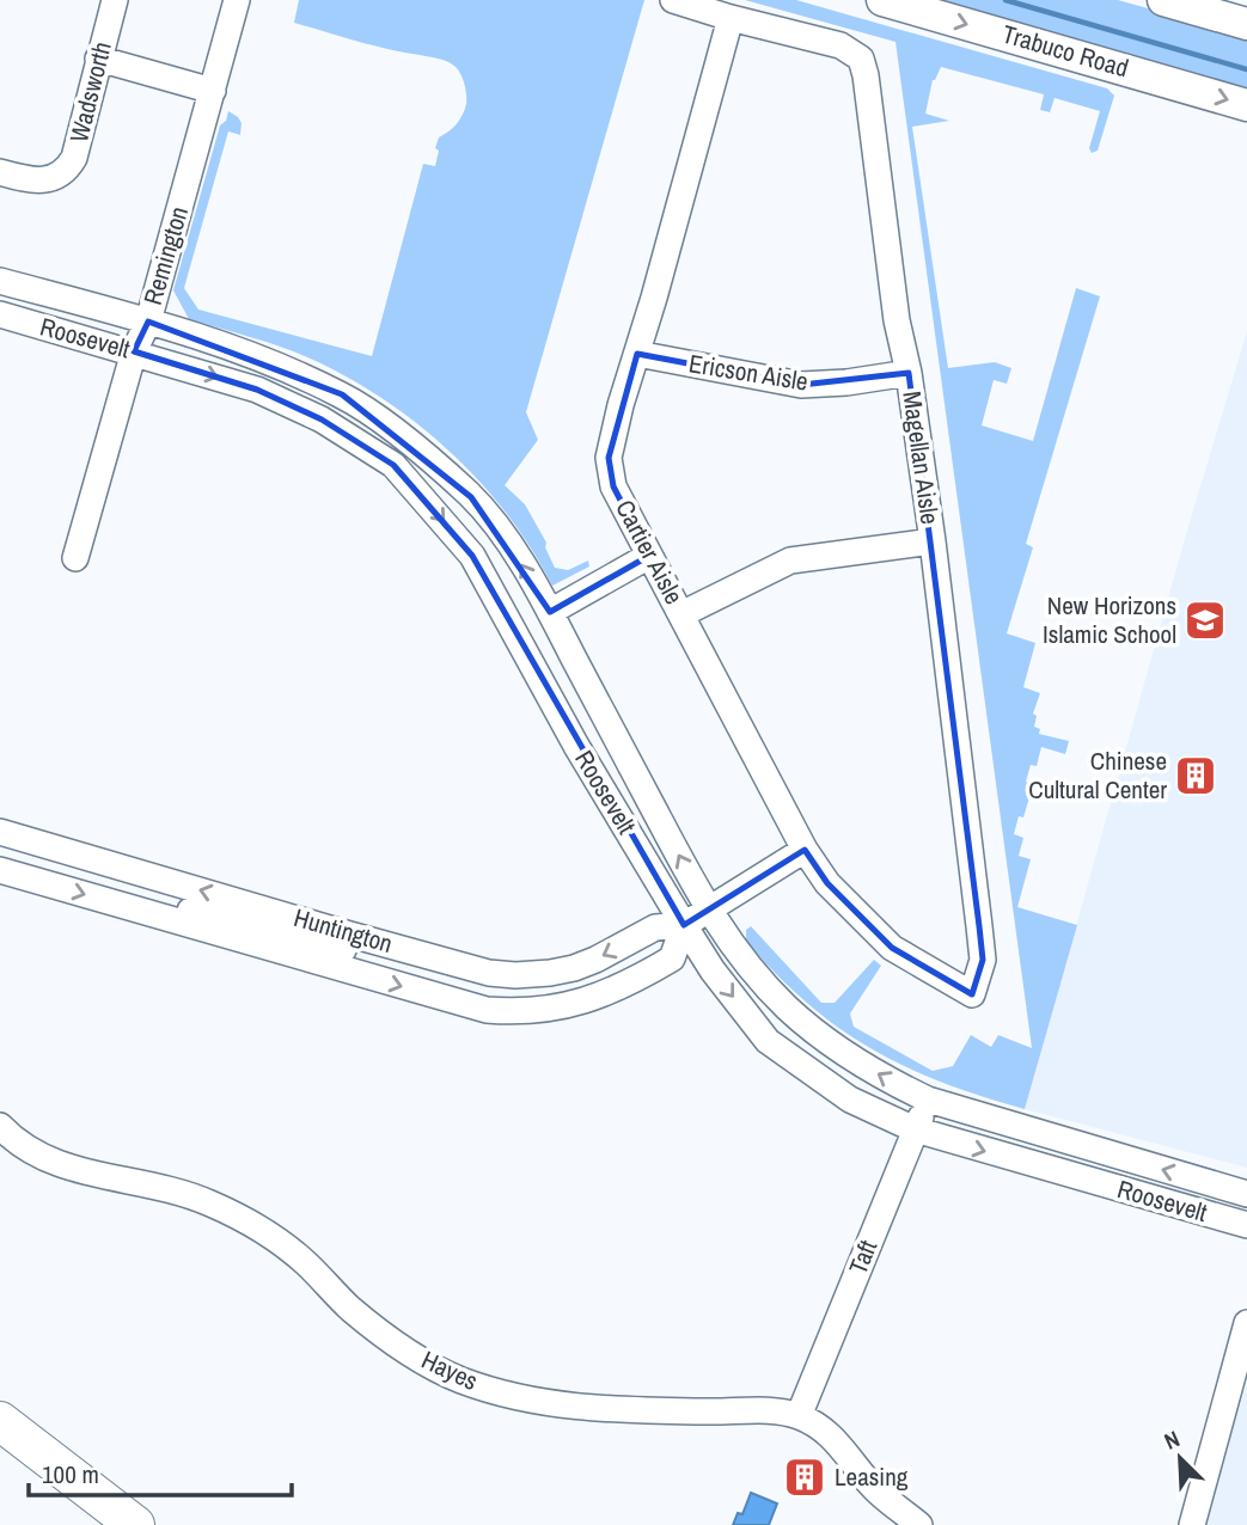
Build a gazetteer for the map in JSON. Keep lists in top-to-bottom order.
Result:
{
  "streets": {
    "main road": ["Trabuco Road"],
    "street": [
      "Wadsworth",
      "Remington",
      "Roosevelt",
      "Ericson Aisle",
      "Magellan Aisle",
      "Cartier Aisle",
      "Huntington",
      "Taft",
      "Hayes"
    ]
  },
  "crossings": [
    ["Remington", "Roosevelt"],
    ["Roosevelt", "Huntington"],
    ["Roosevelt", "Taft"],
    ["Ericson Aisle", "Magellan Aisle"],
    ["Ericson Aisle", "Cartier Aisle"],
    ["Magellan Aisle", "Cartier Aisle"],
    ["Cartier Aisle", "Huntington"],
    ["Taft", "Hayes"]
  ],
  "one_way": ["Trabuco Road"],
  "places": {
    "school or university": ["New Horizons Islamic School"],
    "building": ["Chinese Cultural Center", "Leasing"]
  },
  "scale_bar": "100 m",
  "north": "top left"
}
